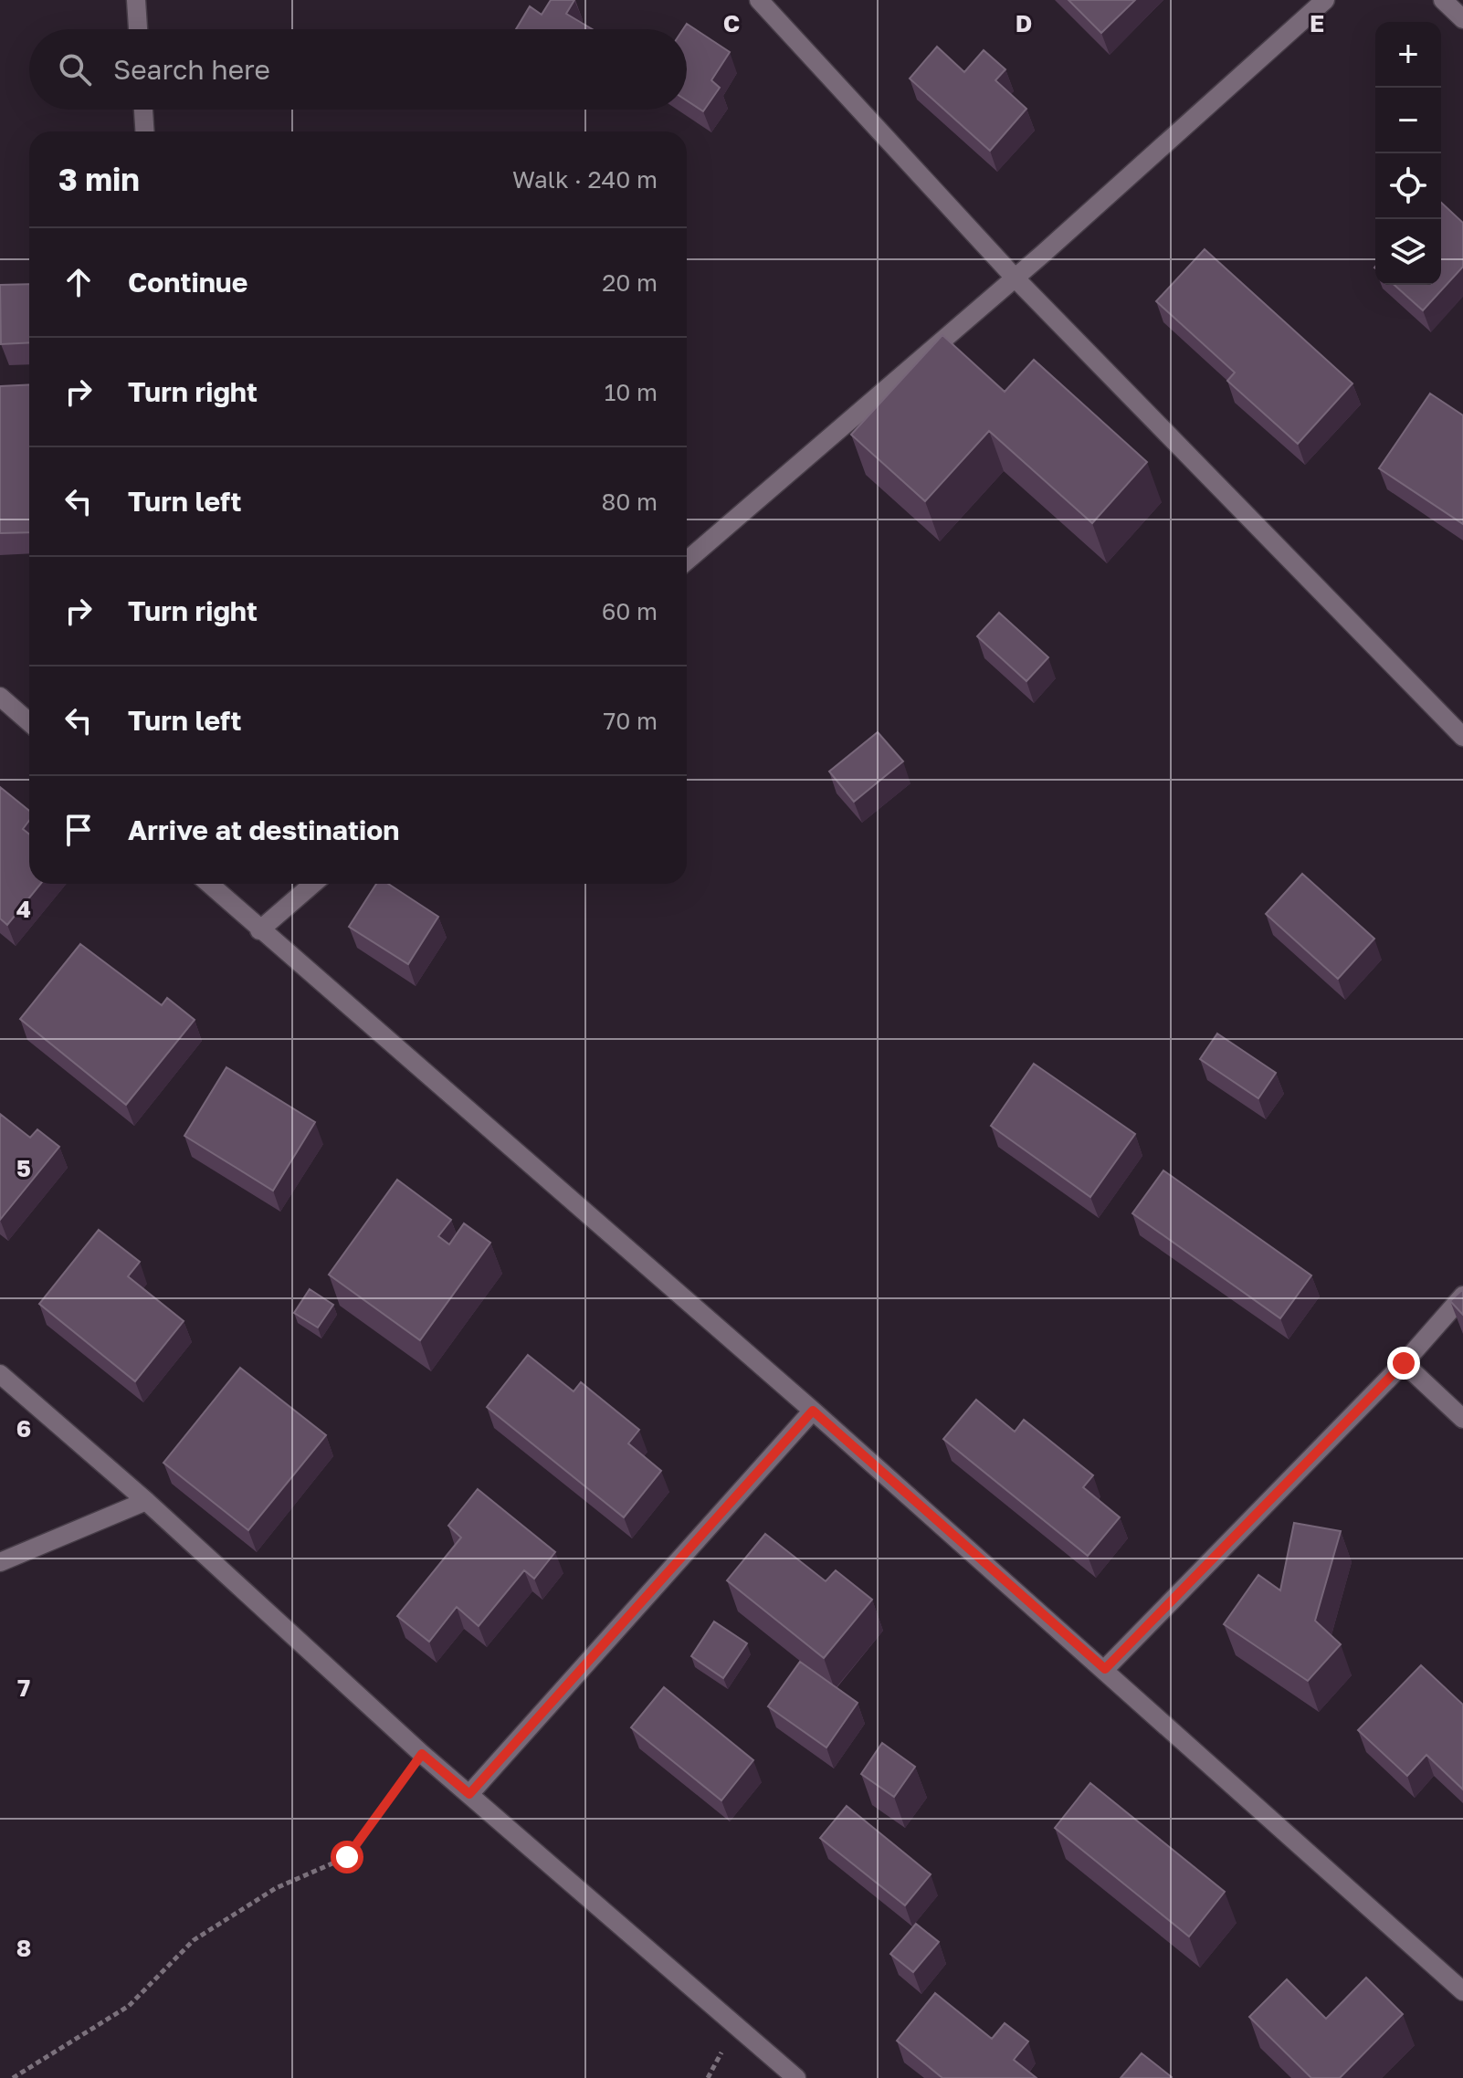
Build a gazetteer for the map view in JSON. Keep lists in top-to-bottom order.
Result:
{
  "page": {
    "map_buttons": ["+", "−"],
    "search": "Search here",
    "heading": ["3 min", "Walk · 240 m"],
    "list": [
      ["Continue", "20 m"],
      ["Turn right", "10 m"],
      ["Turn left", "80 m"],
      ["Turn right", "60 m"],
      ["Turn left", "70 m"],
      "Arrive at destination"
    ]
  },
  "grid": {
    "columns": ["C", "D", "E"],
    "rows": [
      "4",
      "5",
      "6",
      "7",
      "8"
    ]
  }
}
